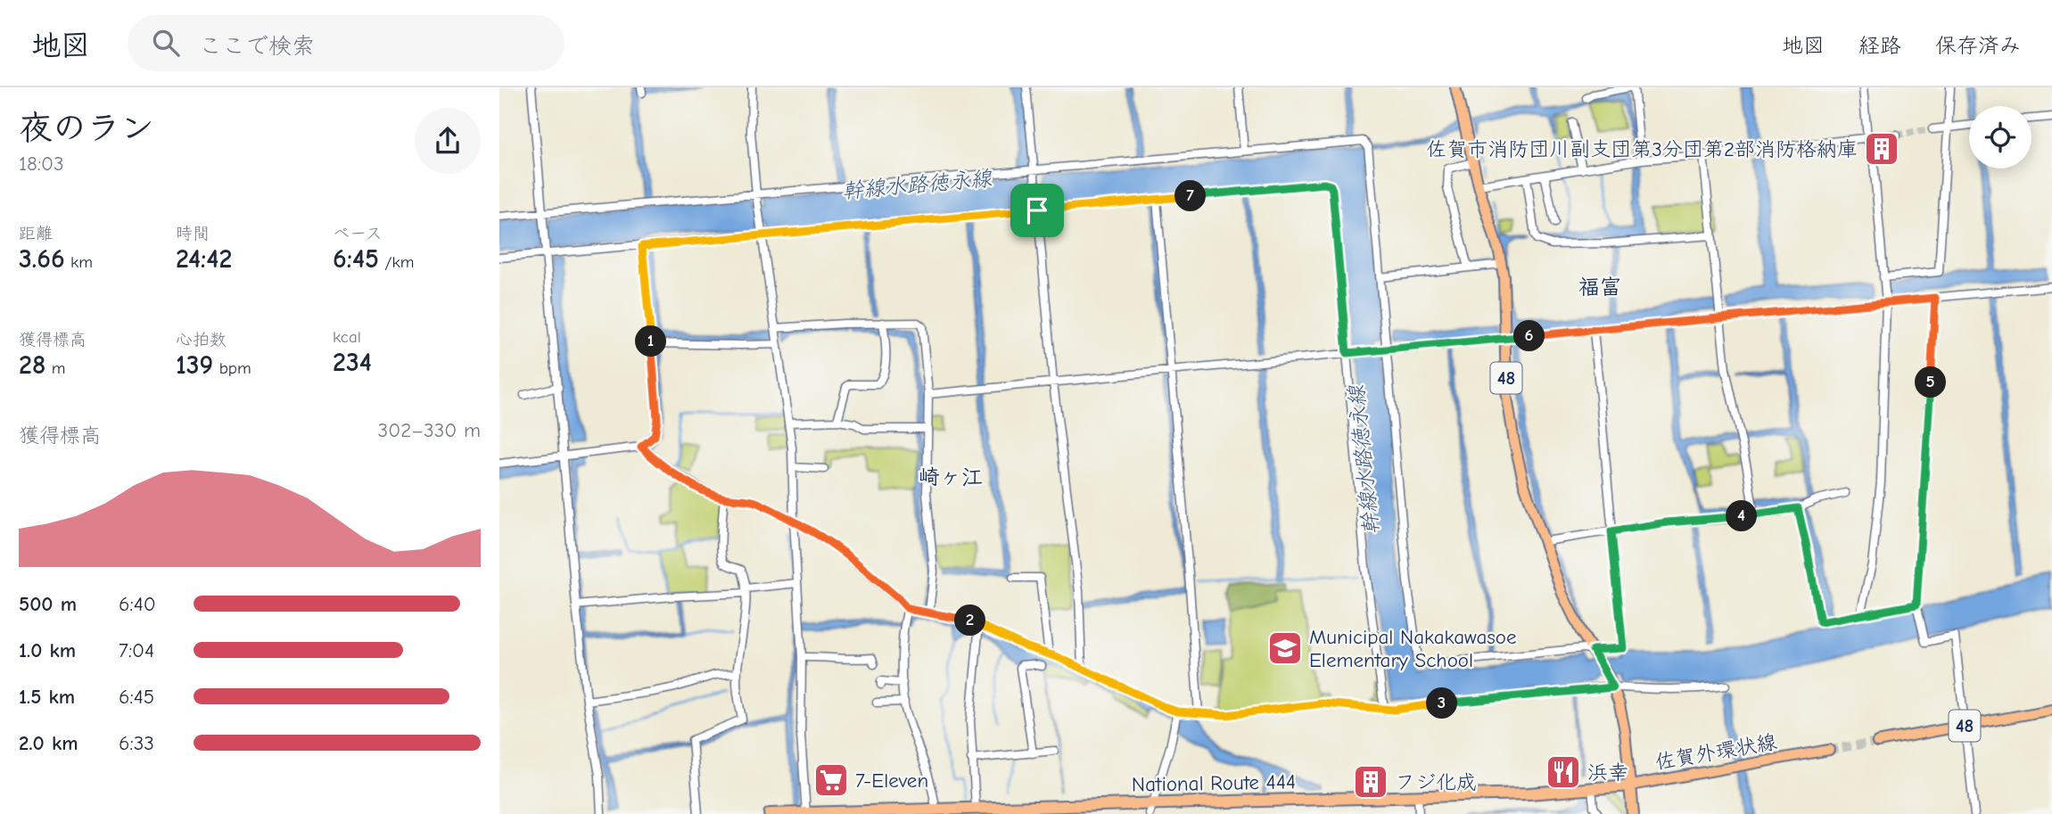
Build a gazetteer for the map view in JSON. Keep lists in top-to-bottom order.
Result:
{
  "streets": {
    "highway": ["National Route 444"],
    "main road": ["48", "佐賀外環状線"]
  },
  "crossings": [
    ["48", "佐賀外環状線"],
    ["佐賀外環状線", "National Route 444"]
  ],
  "districts": ["福富", "崎ヶ江"],
  "water": ["幹線水路徳永線"],
  "places": {
    "building": ["佐賀市消防団川副支団第3分団第2部消防格納庫", "フジ化成"],
    "school or university": ["Municipal Nakakawasoe Elementary School"],
    "restaurant": ["浜幸"],
    "supermarket": ["7-Eleven"]
  },
  "page": {
    "header": "地図",
    "search": "ここで検索",
    "nav": ["地図", "経路", "保存済み"],
    "heading": ["夜のラン", "18:03"],
    "pins": [
      "7",
      "6",
      "1",
      "5",
      "4",
      "2",
      "3"
    ],
    "stats": [
      ["距離", "3.66 km"],
      ["時間", "24:42"],
      ["ペース", "6:45 /km"],
      ["獲得標高", "28 m"],
      ["心拍数", "139 bpm"],
      ["kcal", "234"]
    ],
    "chart": ["獲得標高", "302–330 m"],
    "list": [
      {
        "name": "500 m",
        "note": "6:40"
      },
      {
        "name": "1.0 km",
        "note": "7:04"
      },
      {
        "name": "1.5 km",
        "note": "6:45"
      },
      {
        "name": "2.0 km",
        "note": "6:33"
      }
    ]
  }
}
